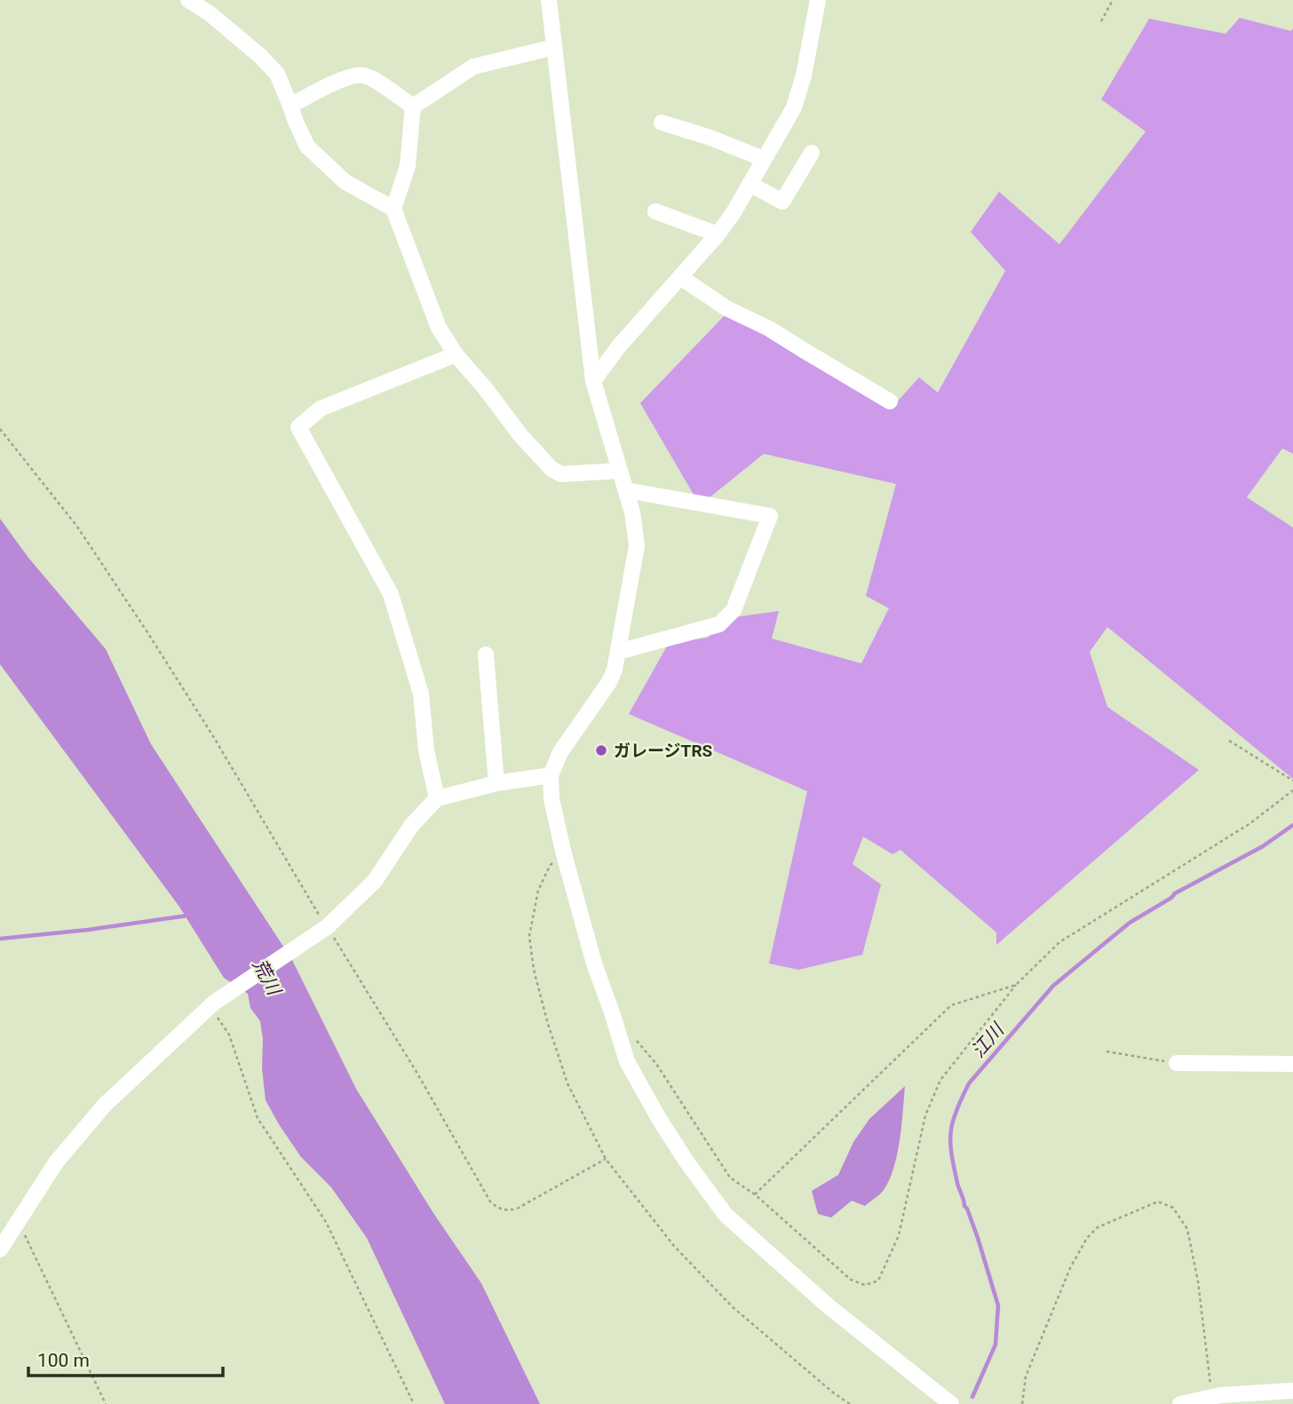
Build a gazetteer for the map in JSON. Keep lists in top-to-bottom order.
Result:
{
  "water": ["荒川", "江川"],
  "places": ["ガレージTRS"],
  "scale_bar": "100 m"
}
